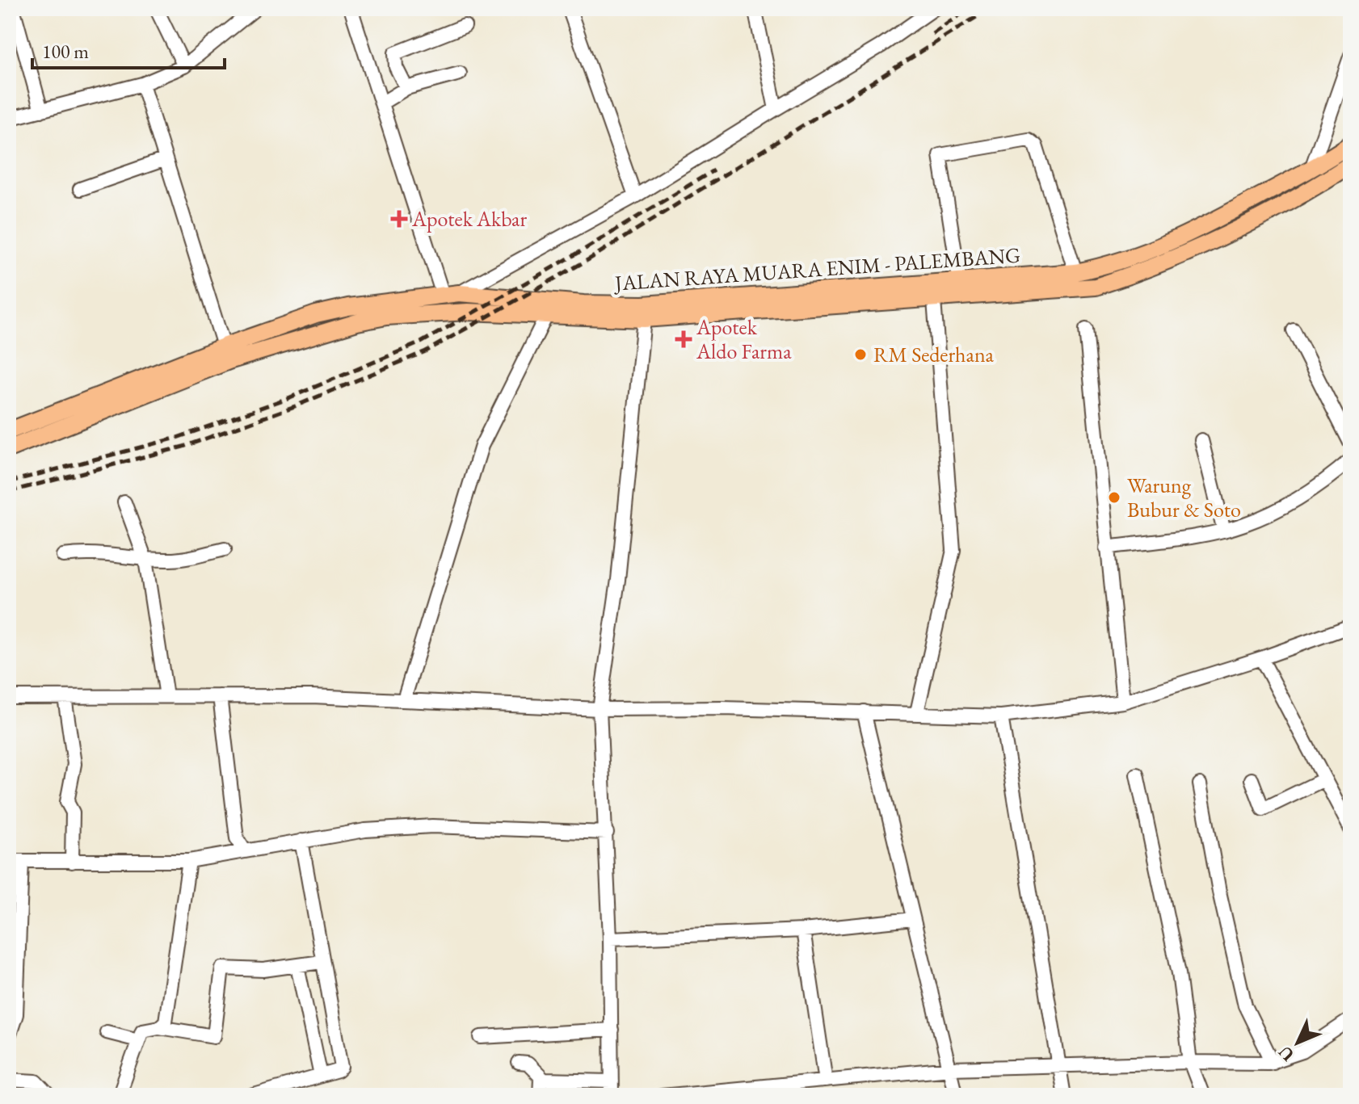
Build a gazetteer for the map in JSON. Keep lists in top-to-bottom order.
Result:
{
  "streets": {
    "main road": ["JALAN RAYA MUARA ENIM - PALEMBANG"]
  },
  "places": {
    "health": ["Apotek Akbar", "Apotek Aldo Farma"],
    "other": ["RM Sederhana", "Warung Bubur & Soto"]
  },
  "scale_bar": "100 m",
  "north": "bottom left"
}
